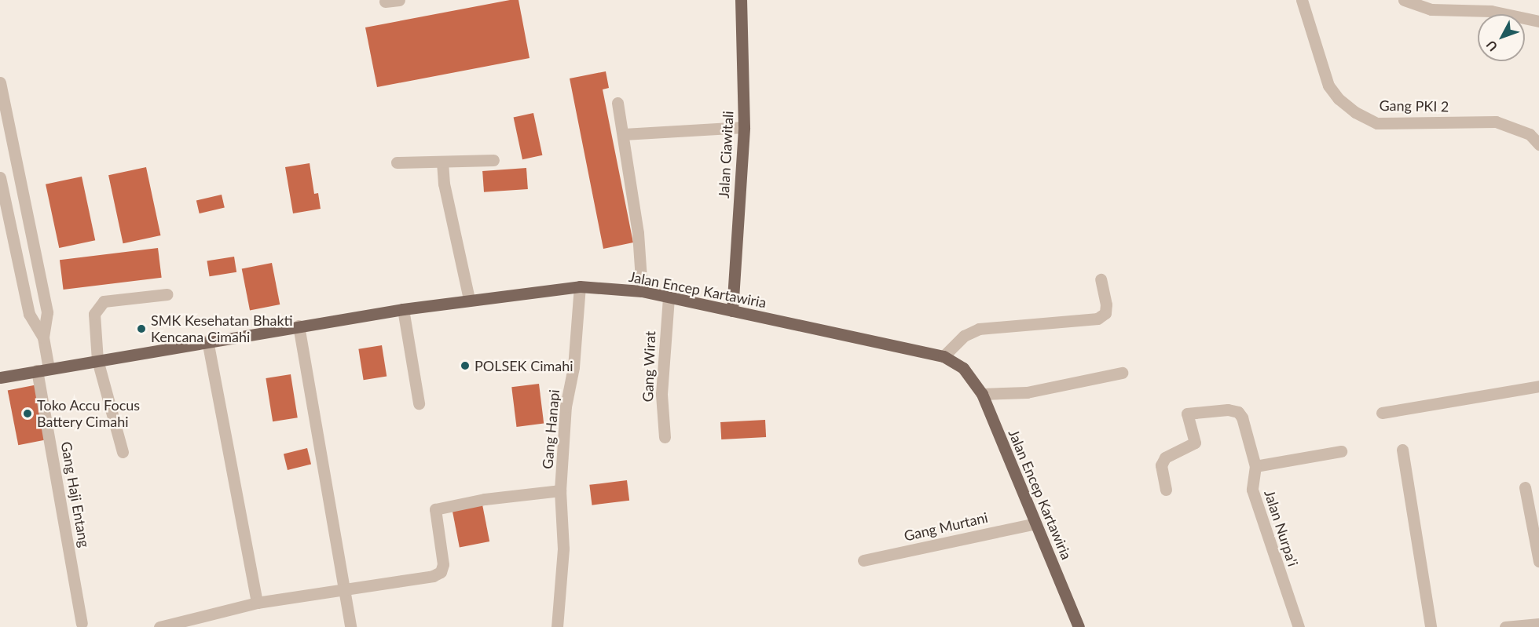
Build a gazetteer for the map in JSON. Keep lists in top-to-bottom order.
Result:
{
  "streets": {
    "main road": ["Jalan Ciawitali", "Jalan Encep Kartawiria"],
    "street": [
      "Gang PKI 2",
      "Gang Wirat",
      "Gang Hanapi",
      "Gang Haji Entang",
      "Gang Murtani",
      "Jalan Nurpa'i"
    ]
  },
  "crossings": [
    ["Jalan Ciawitali", "Jalan Encep Kartawiria"],
    ["Jalan Encep Kartawiria", "Gang Wirat"],
    ["Jalan Encep Kartawiria", "Gang Hanapi"],
    ["Jalan Encep Kartawiria", "Gang Haji Entang"],
    ["Jalan Encep Kartawiria", "Gang Murtani"]
  ],
  "places": ["SMK Kesehatan Bhakti Kencana Cimahi", "POLSEK Cimahi", "Toko Accu Focus Battery Cimahi"],
  "north": "bottom left"
}
